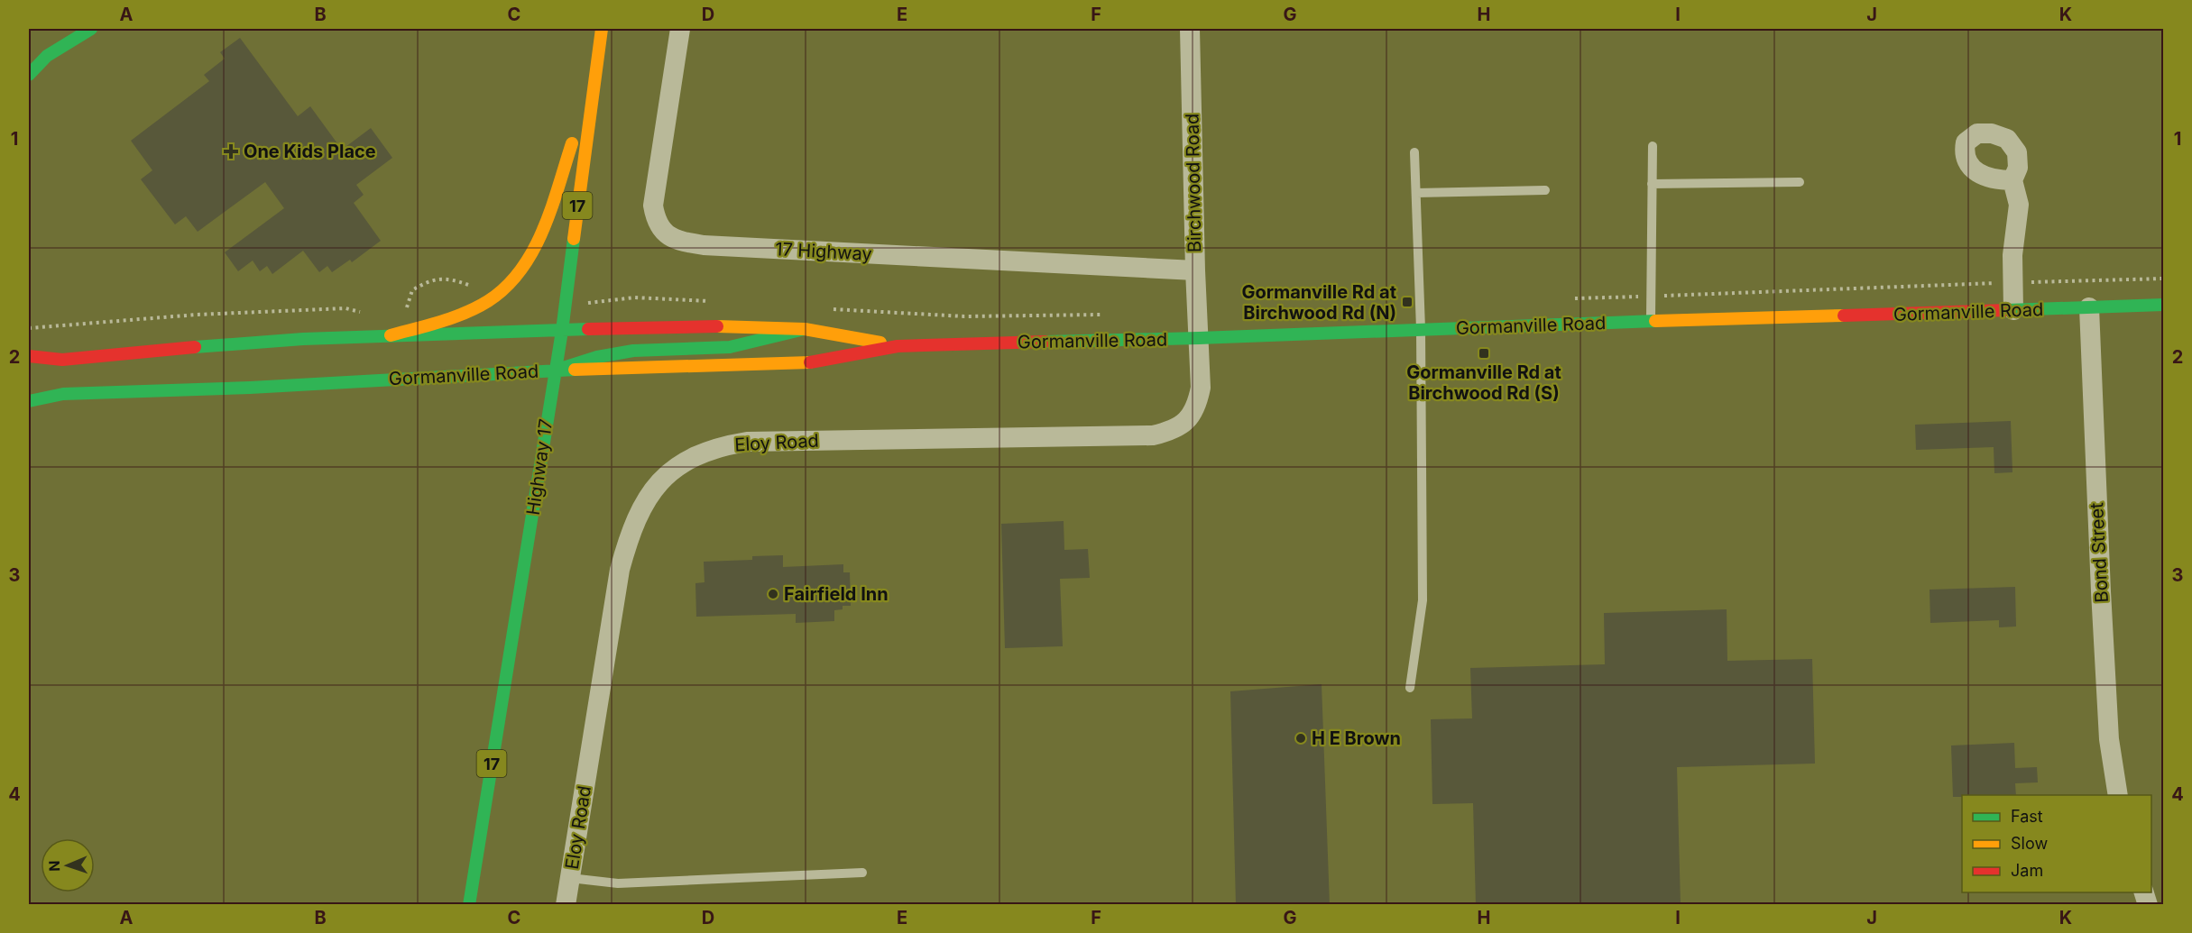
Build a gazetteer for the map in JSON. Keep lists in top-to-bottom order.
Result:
{
  "streets": {
    "main road": ["17", "Gormanville Road", "Highway 17"],
    "street": [
      "Birchwood Road",
      "17 Highway",
      "Eloy Road",
      "Bond Street"
    ]
  },
  "crossings": [
    ["Birchwood Road", "17 Highway"],
    ["Birchwood Road", "Gormanville Road"],
    ["Birchwood Road", "Eloy Road"],
    ["Gormanville Road", "Eloy Road"],
    ["Gormanville Road", "Highway 17"],
    ["Gormanville Road", "Bond Street"]
  ],
  "places": {
    "health": ["One Kids Place"],
    "transit": ["Gormanville Rd at Birchwood Rd (N)", "Gormanville Rd at Birchwood Rd (S)"],
    "other": ["Fairfield Inn", "H E Brown"]
  },
  "legend": ["Fast", "Slow", "Jam"],
  "north": "left",
  "grid": {
    "columns": [
      "A",
      "B",
      "C",
      "D",
      "E",
      "F",
      "G",
      "H",
      "I",
      "J",
      "K"
    ],
    "rows": [
      "1",
      "2",
      "3",
      "4"
    ]
  }
}
